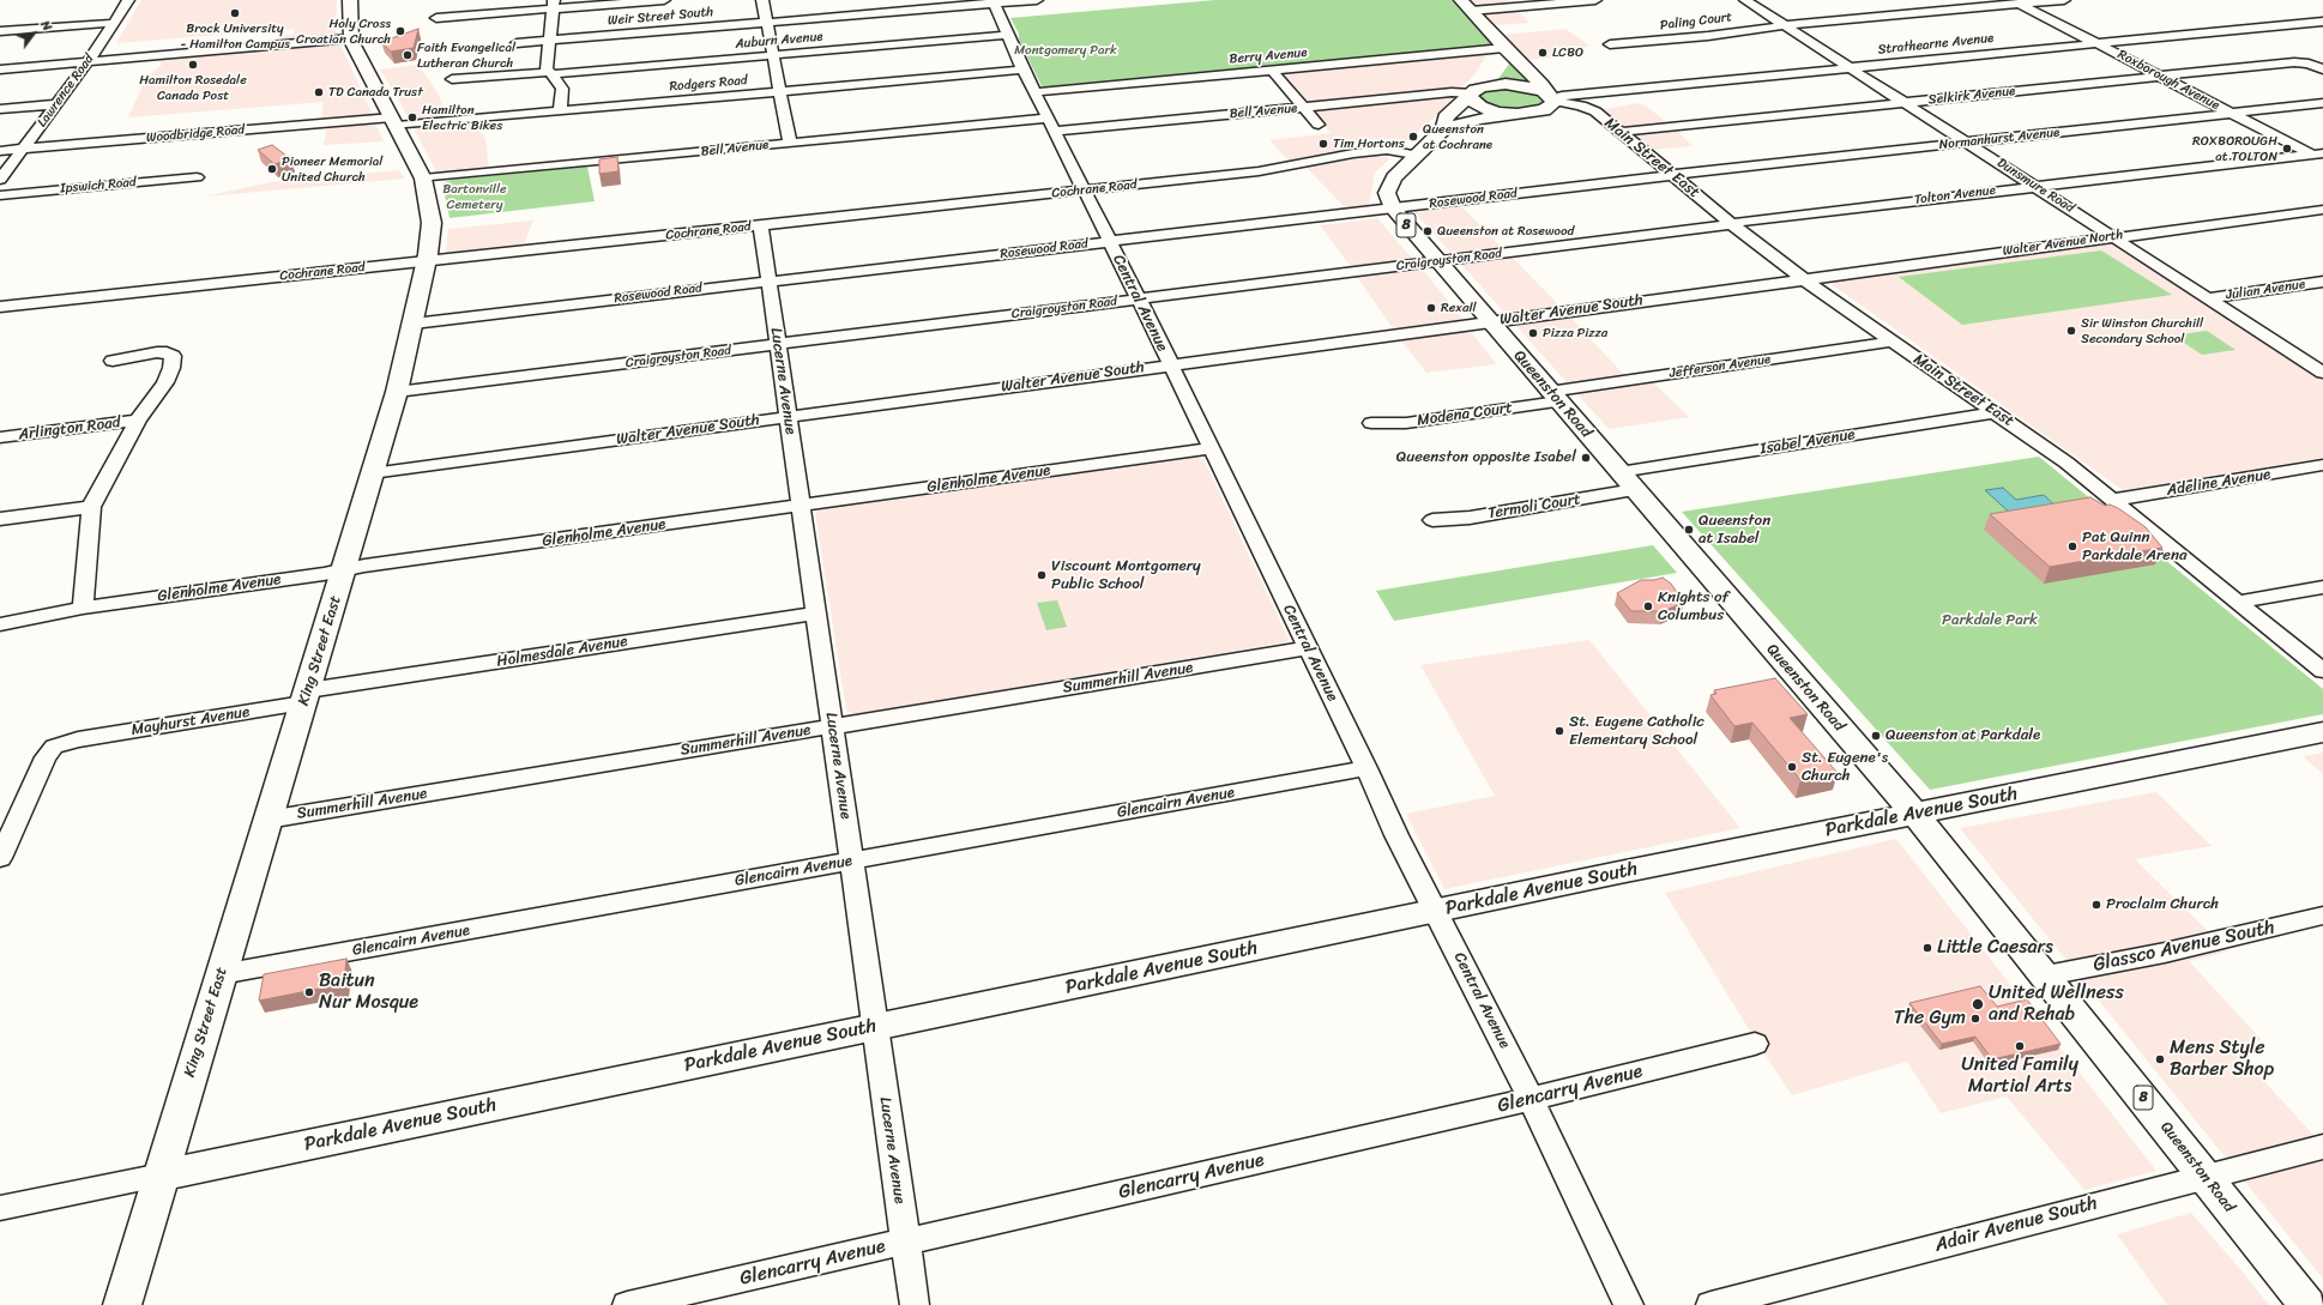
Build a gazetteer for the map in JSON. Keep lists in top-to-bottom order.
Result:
{
  "streets": {
    "main road": [
      "8",
      "Queenston Road",
      "King Street East",
      "Parkdale Avenue South"
    ],
    "street": [
      "Weir Street South",
      "Paling Court",
      "Auburn Avenue",
      "Strathearne Avenue",
      "Berry Avenue",
      "Roxborough Avenue",
      "Rodgers Road",
      "Lawrence Road",
      "Selkirk Avenue",
      "Bell Avenue",
      "Woodbridge Road",
      "Normanhurst Avenue",
      "Main Street East",
      "Ipswich Road",
      "Dunsmure Road",
      "Cochrane Road",
      "Tolton Avenue",
      "Rosewood Road",
      "Walter Avenue North",
      "Craigroyston Road",
      "Julian Avenue",
      "Central Avenue",
      "Walter Avenue South",
      "Jefferson Avenue",
      "Lucerne Avenue",
      "Modena Court",
      "Arlington Road",
      "Isabel Avenue",
      "Glenholme Avenue",
      "Adeline Avenue",
      "Termoli Court",
      "Holmesdale Avenue",
      "Summerhill Avenue",
      "Mayhurst Avenue",
      "Glencairn Avenue",
      "Glassco Avenue South",
      "Glencarry Avenue",
      "Adair Avenue South"
    ]
  },
  "crossings": [
    ["Weir Street South", "Central Avenue"],
    ["Paling Court", "Roxborough Avenue"],
    ["Paling Court", "Dunsmure Road"],
    ["Auburn Avenue", "Central Avenue"],
    ["Strathearne Avenue", "Roxborough Avenue"],
    ["Strathearne Avenue", "Main Street East"],
    ["Strathearne Avenue", "Dunsmure Road"],
    ["Berry Avenue", "8"],
    ["Berry Avenue", "Central Avenue"],
    ["Roxborough Avenue", "Selkirk Avenue"],
    ["Roxborough Avenue", "Normanhurst Avenue"],
    ["Roxborough Avenue", "Tolton Avenue"],
    ["Rodgers Road", "Woodbridge Road"],
    ["Rodgers Road", "Central Avenue"],
    ["Rodgers Road", "King Street East"],
    ["Lawrence Road", "Woodbridge Road"],
    ["Selkirk Avenue", "Main Street East"],
    ["Selkirk Avenue", "Dunsmure Road"],
    ["Bell Avenue", "8"],
    ["Bell Avenue", "Central Avenue"],
    ["Bell Avenue", "King Street East"],
    ["Woodbridge Road", "King Street East"],
    ["Normanhurst Avenue", "Main Street East"],
    ["Normanhurst Avenue", "Dunsmure Road"],
    ["Normanhurst Avenue", "Rosewood Road"],
    ["Main Street East", "Tolton Avenue"],
    ["Main Street East", "Rosewood Road"],
    ["Main Street East", "Walter Avenue North"],
    ["Main Street East", "Craigroyston Road"],
    ["Main Street East", "Walter Avenue South"],
    ["Main Street East", "Jefferson Avenue"],
    ["Main Street East", "Isabel Avenue"],
    ["Main Street East", "Adeline Avenue"],
    ["Dunsmure Road", "Tolton Avenue"],
    ["Dunsmure Road", "Walter Avenue North"],
    ["Dunsmure Road", "Julian Avenue"],
    ["Cochrane Road", "8"],
    ["Cochrane Road", "Central Avenue"],
    ["Cochrane Road", "Lucerne Avenue"],
    ["Cochrane Road", "King Street East"],
    ["Tolton Avenue", "Craigroyston Road"],
    ["Rosewood Road", "8"],
    ["Rosewood Road", "Central Avenue"],
    ["Rosewood Road", "Lucerne Avenue"],
    ["Rosewood Road", "Queenston Road"],
    ["Rosewood Road", "King Street East"],
    ["8", "Queenston Road"],
    ["Walter Avenue North", "Walter Avenue South"],
    ["Craigroyston Road", "Central Avenue"],
    ["Craigroyston Road", "Lucerne Avenue"],
    ["Craigroyston Road", "Queenston Road"],
    ["Craigroyston Road", "King Street East"],
    ["Central Avenue", "Walter Avenue South"],
    ["Central Avenue", "Glenholme Avenue"],
    ["Central Avenue", "Summerhill Avenue"],
    ["Central Avenue", "Glencairn Avenue"],
    ["Central Avenue", "Parkdale Avenue South"],
    ["Central Avenue", "Glencarry Avenue"],
    ["Walter Avenue South", "Lucerne Avenue"],
    ["Walter Avenue South", "Queenston Road"],
    ["Walter Avenue South", "King Street East"],
    ["Jefferson Avenue", "Queenston Road"],
    ["Jefferson Avenue", "Modena Court"],
    ["Lucerne Avenue", "Glenholme Avenue"],
    ["Lucerne Avenue", "Holmesdale Avenue"],
    ["Lucerne Avenue", "Summerhill Avenue"],
    ["Lucerne Avenue", "Glencairn Avenue"],
    ["Lucerne Avenue", "Parkdale Avenue South"],
    ["Lucerne Avenue", "Glencarry Avenue"],
    ["Queenston Road", "Modena Court"],
    ["Queenston Road", "Isabel Avenue"],
    ["Queenston Road", "Termoli Court"],
    ["Queenston Road", "Parkdale Avenue South"],
    ["Queenston Road", "Glassco Avenue South"],
    ["Queenston Road", "Adair Avenue South"],
    ["Isabel Avenue", "Termoli Court"],
    ["Glenholme Avenue", "King Street East"],
    ["King Street East", "Holmesdale Avenue"],
    ["King Street East", "Summerhill Avenue"],
    ["King Street East", "Mayhurst Avenue"],
    ["King Street East", "Glencairn Avenue"],
    ["King Street East", "Parkdale Avenue South"],
    ["Holmesdale Avenue", "Mayhurst Avenue"]
  ],
  "parks": ["Montgomery Park", "Bartonville Cemetery", "Parkdale Park"],
  "places": [
    "Brock University - Hamilton Campus",
    "Holy Cross Croatian Church",
    "LCBO",
    "Faith Evangelical Lutheran Church",
    "Hamilton Rosedale Canada Post",
    "TD Canada Trust",
    "Hamilton Electric Bikes",
    "Queenston at Cochrane",
    "Tim Hortons",
    "ROXBOROUGH at TOLTON",
    "Pioneer Memorial United Church",
    "Queenston at Rosewood",
    "Rexall",
    "Sir Winston Churchill Secondary School",
    "Pizza Pizza",
    "Queenston opposite Isabel",
    "Queenston at Isabel",
    "Pat Quinn Parkdale Arena",
    "Viscount Montgomery Public School",
    "Knights of Columbus",
    "St. Eugene Catholic Elementary School",
    "Queenston at Parkdale",
    "St. Eugene's Church",
    "Proclaim Church",
    "Little Caesars",
    "Baitun Nur Mosque",
    "United Wellness and Rehab",
    "The Gym",
    "United Family Martial Arts",
    "Mens Style Barber Shop"
  ],
  "north": "top right"
}
